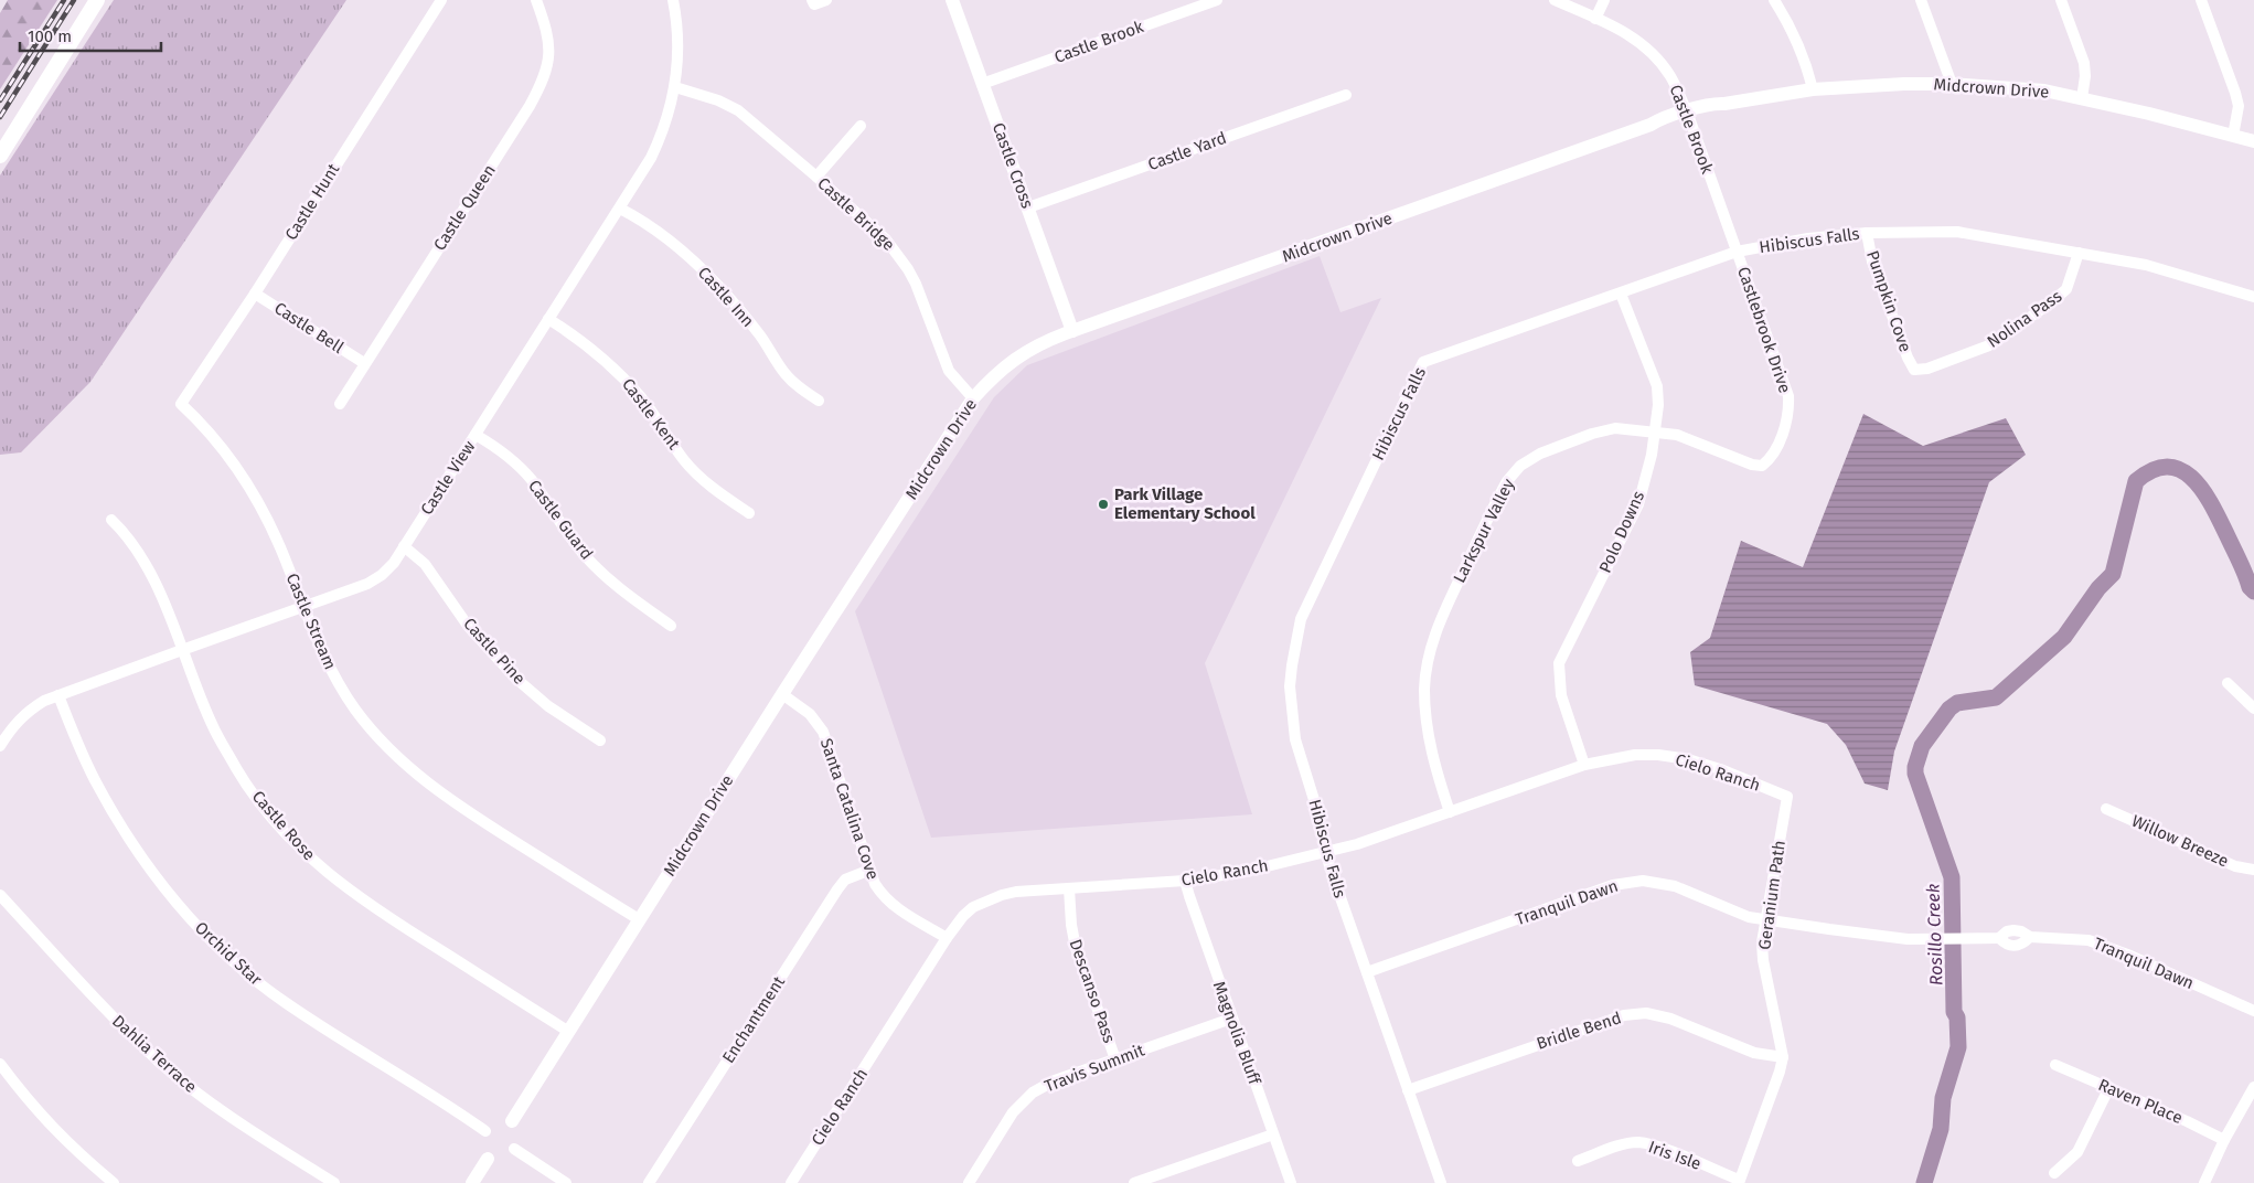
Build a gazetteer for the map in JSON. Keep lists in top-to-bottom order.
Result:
{
  "streets": {
    "street": [
      "Castle Brook",
      "Midcrown Drive",
      "Castle Yard",
      "Castle Cross",
      "Castle Hunt",
      "Castle Queen",
      "Castle Bridge",
      "Hibiscus Falls",
      "Castle Inn",
      "Pumpkin Cove",
      "Nolina Pass",
      "Castle Bell",
      "Castlebrook Drive",
      "Castle Kent",
      "Castle View",
      "Castle Guard",
      "Larkspur Valley",
      "Polo Downs",
      "Castle Stream",
      "Castle Pine",
      "Cielo Ranch",
      "Santa Catalina Cove",
      "Castle Rose",
      "Willow Breeze",
      "Geranium Path",
      "Tranquil Dawn",
      "Orchid Star",
      "Descanso Pass",
      "Enchantment",
      "Bridle Bend",
      "Magnolia Bluff",
      "Dahlia Terrace",
      "Travis Summit",
      "Raven Place",
      "Iris Isle"
    ]
  },
  "crossings": [
    ["Castle Brook", "Midcrown Drive"],
    ["Castle Brook", "Castle Cross"],
    ["Castle Brook", "Castlebrook Drive"],
    ["Midcrown Drive", "Castle Cross"],
    ["Midcrown Drive", "Castle Bridge"],
    ["Midcrown Drive", "Castle Stream"],
    ["Midcrown Drive", "Santa Catalina Cove"],
    ["Midcrown Drive", "Castle Rose"],
    ["Castle Yard", "Castle Cross"],
    ["Castle Hunt", "Castle Bell"],
    ["Castle Hunt", "Castle Stream"],
    ["Castle Queen", "Castle Bell"],
    ["Castle Bridge", "Castle View"],
    ["Hibiscus Falls", "Pumpkin Cove"],
    ["Hibiscus Falls", "Nolina Pass"],
    ["Hibiscus Falls", "Castlebrook Drive"],
    ["Hibiscus Falls", "Polo Downs"],
    ["Hibiscus Falls", "Cielo Ranch"],
    ["Hibiscus Falls", "Tranquil Dawn"],
    ["Hibiscus Falls", "Bridle Bend"],
    ["Castle Inn", "Castle View"],
    ["Pumpkin Cove", "Nolina Pass"],
    ["Castlebrook Drive", "Larkspur Valley"],
    ["Castle Kent", "Castle View"],
    ["Castle View", "Castle Guard"],
    ["Castle View", "Castle Stream"],
    ["Castle View", "Castle Pine"],
    ["Castle View", "Castle Rose"],
    ["Castle View", "Orchid Star"],
    ["Larkspur Valley", "Polo Downs"],
    ["Larkspur Valley", "Cielo Ranch"],
    ["Polo Downs", "Cielo Ranch"],
    ["Cielo Ranch", "Santa Catalina Cove"],
    ["Cielo Ranch", "Geranium Path"],
    ["Cielo Ranch", "Descanso Pass"],
    ["Cielo Ranch", "Magnolia Bluff"],
    ["Santa Catalina Cove", "Enchantment"],
    ["Geranium Path", "Tranquil Dawn"],
    ["Geranium Path", "Bridle Bend"],
    ["Geranium Path", "Iris Isle"],
    ["Descanso Pass", "Travis Summit"],
    ["Magnolia Bluff", "Travis Summit"]
  ],
  "water": ["Rosillo Creek"],
  "places": ["Park Village Elementary School"],
  "scale_bar": "100 m"
}
